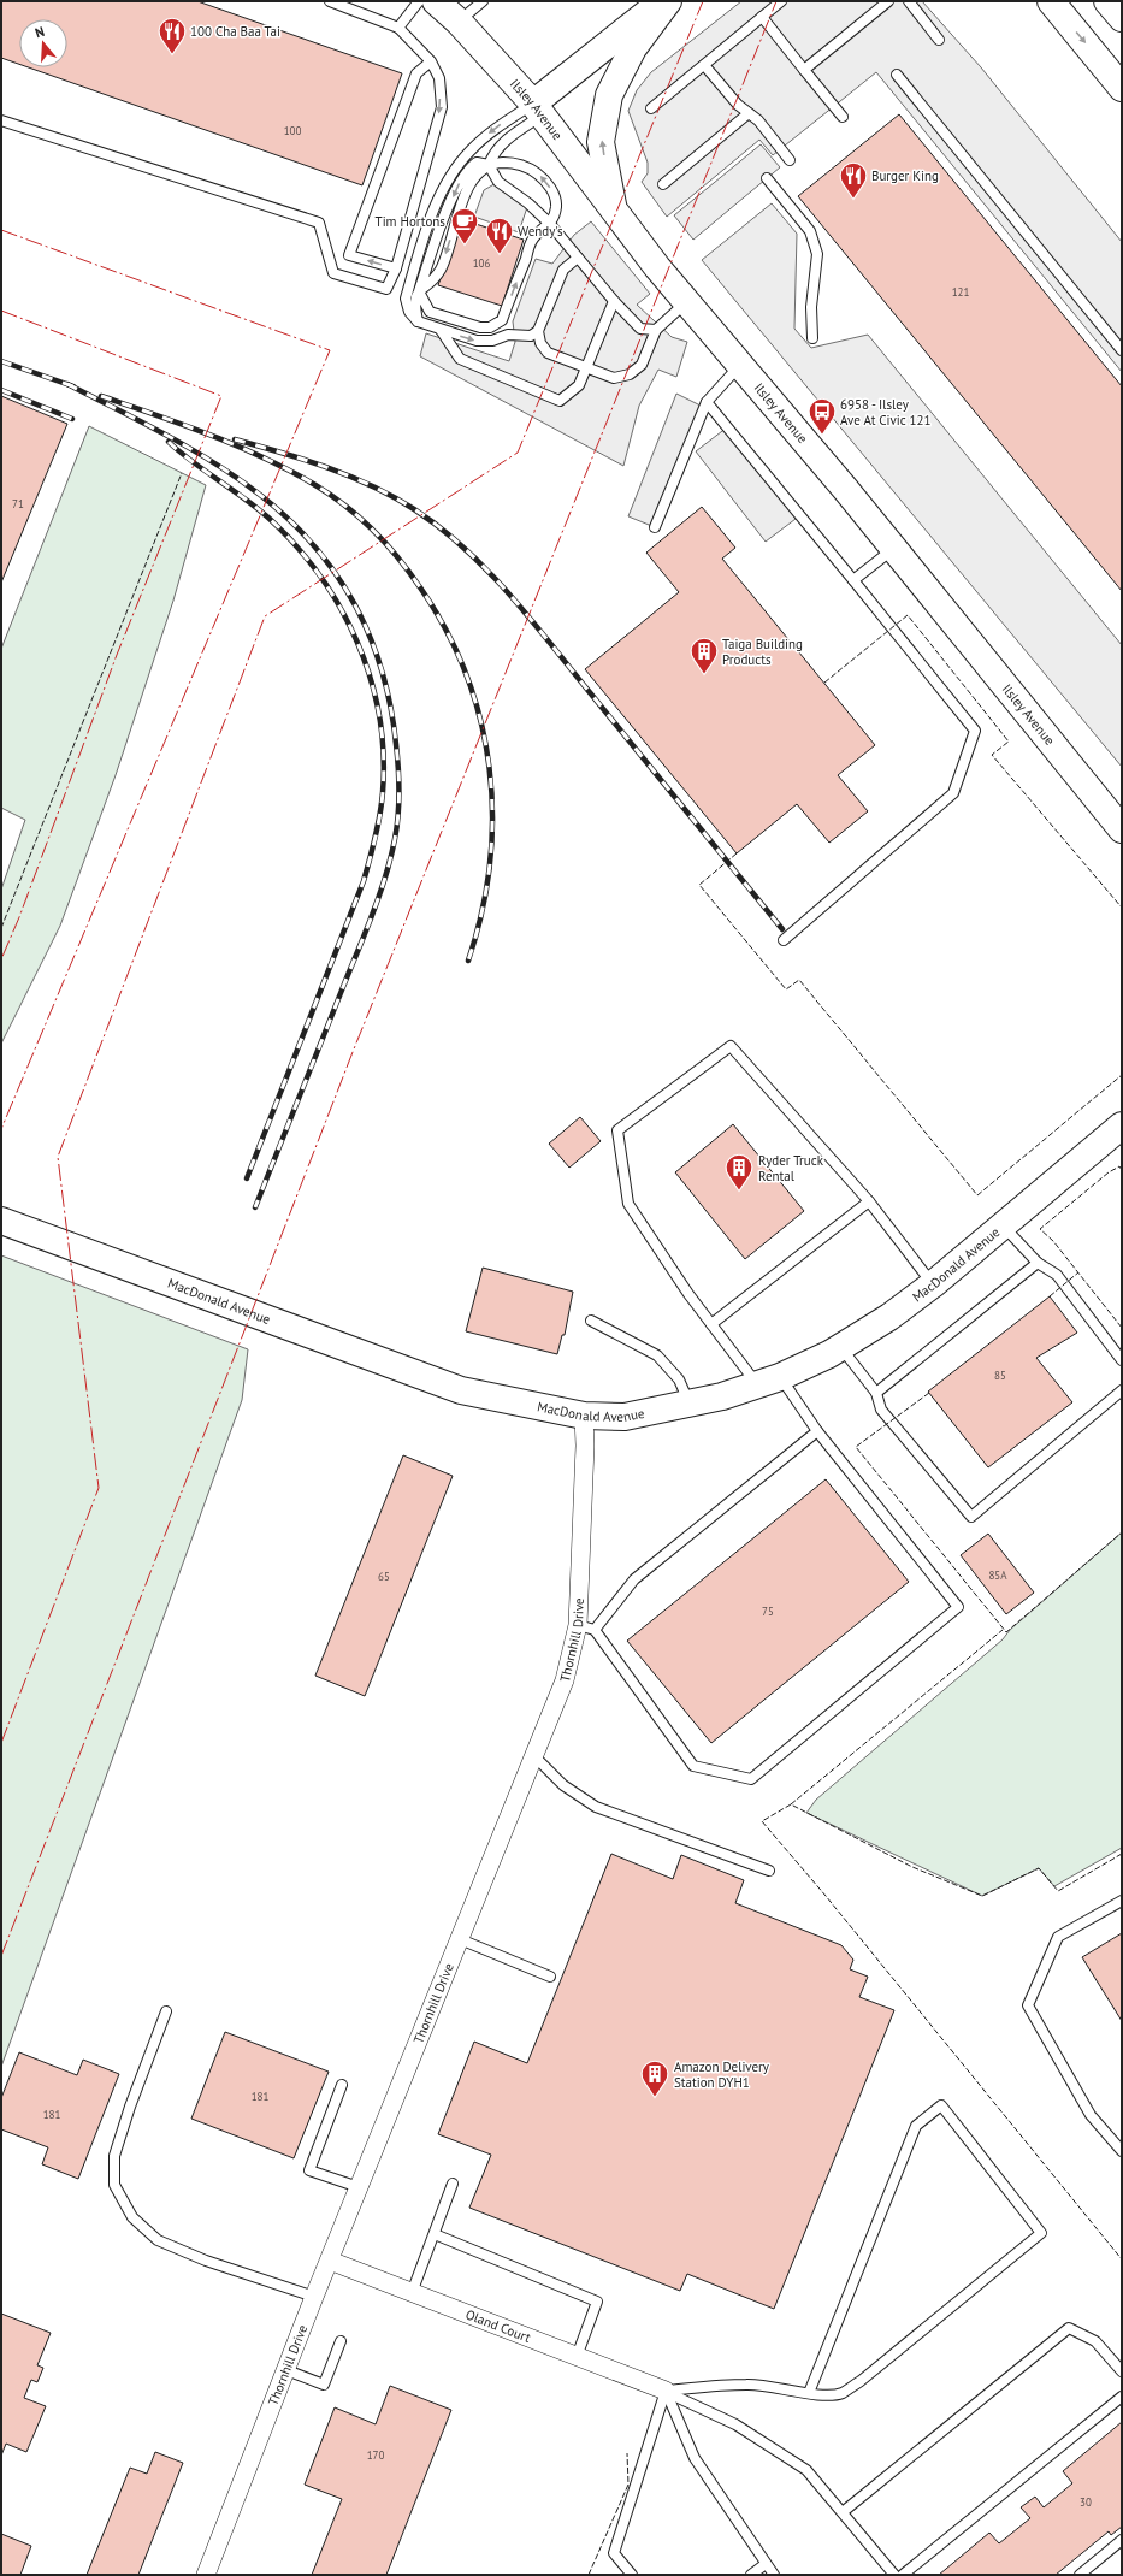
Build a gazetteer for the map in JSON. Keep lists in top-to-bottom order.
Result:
{
  "streets": {
    "street": [
      "Ilsley Avenue",
      "MacDonald Avenue",
      "Thornhill Drive",
      "Oland Court"
    ]
  },
  "crossings": [
    ["MacDonald Avenue", "Thornhill Drive"],
    ["Thornhill Drive", "Oland Court"]
  ],
  "places": {
    "restaurant": ["100 Cha Baa Tai", "Burger King", "Wendy's"],
    "cafe": ["Tim Hortons"],
    "bus stop": ["6958 - Ilsley Ave At Civic 121"],
    "building": ["Taiga Building Products", "Ryder Truck Rental", "Amazon Delivery Station DYH1"]
  },
  "house_numbers": [
    "100",
    "106",
    "121",
    "71",
    "85",
    "85A",
    "65",
    "75",
    "181",
    "181",
    "170",
    "30"
  ],
  "north": "top"
}
